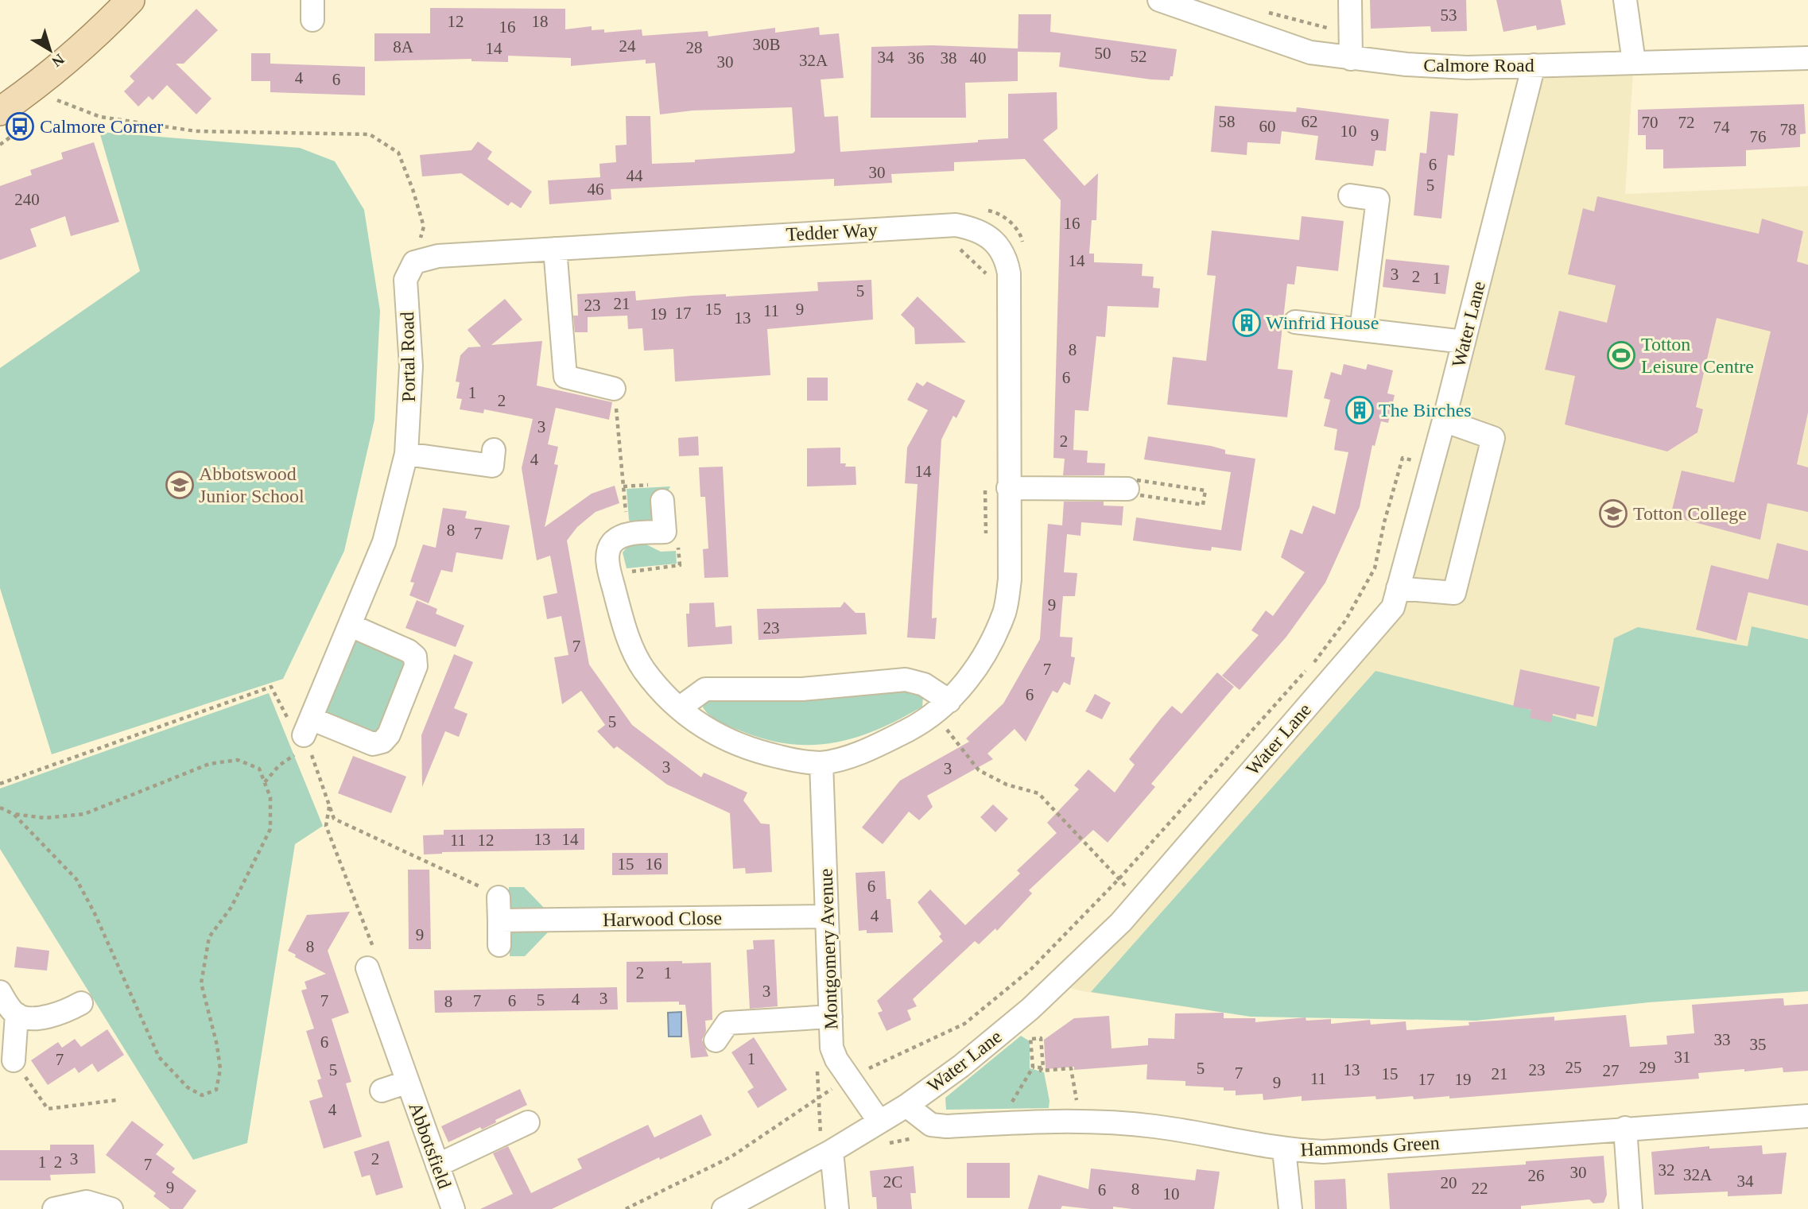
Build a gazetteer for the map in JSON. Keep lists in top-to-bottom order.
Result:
{
  "streets": {
    "street": [
      "Calmore Road",
      "Tedder Way",
      "Water Lane",
      "Portal Road",
      "Harwood Close",
      "Montgomery Avenue",
      "Abbotsfield",
      "Hammonds Green"
    ]
  },
  "crossings": [
    ["Calmore Road", "Water Lane"],
    ["Tedder Way", "Portal Road"],
    ["Water Lane", "Montgomery Avenue"],
    ["Harwood Close", "Montgomery Avenue"]
  ],
  "places": {
    "bus stop": ["Calmore Corner"],
    "building": ["Winfrid House", "The Birches"],
    "sports": ["Totton Leisure Centre"],
    "school or university": ["Abbotswood Junior School", "Totton College"]
  },
  "house_numbers": [
    "53",
    "12",
    "18",
    "16",
    "30B",
    "24",
    "8A",
    "28",
    "14",
    "50",
    "52",
    "34",
    "36",
    "38",
    "40",
    "32A",
    "30",
    "4",
    "6",
    "58",
    "62",
    "70",
    "72",
    "60",
    "74",
    "78",
    "10",
    "9",
    "76",
    "6",
    "30",
    "44",
    "5",
    "46",
    "240",
    "16",
    "14",
    "3",
    "2",
    "1",
    "5",
    "21",
    "23",
    "15",
    "9",
    "11",
    "17",
    "19",
    "13",
    "8",
    "6",
    "1",
    "2",
    "3",
    "2",
    "4",
    "14",
    "8",
    "7",
    "9",
    "23",
    "7",
    "7",
    "6",
    "5",
    "3",
    "3",
    "13",
    "14",
    "11",
    "12",
    "15",
    "16",
    "6",
    "4",
    "9",
    "8",
    "2",
    "1",
    "3",
    "3",
    "4",
    "5",
    "7",
    "7",
    "6",
    "8",
    "33",
    "6",
    "35",
    "31",
    "1",
    "7",
    "25",
    "29",
    "5",
    "5",
    "13",
    "23",
    "27",
    "7",
    "15",
    "21",
    "11",
    "17",
    "19",
    "9",
    "4",
    "3",
    "2",
    "1",
    "2",
    "7",
    "32",
    "30",
    "32A",
    "26",
    "34",
    "2C",
    "20",
    "9",
    "22",
    "8",
    "6",
    "10"
  ],
  "north": "bottom right"
}
